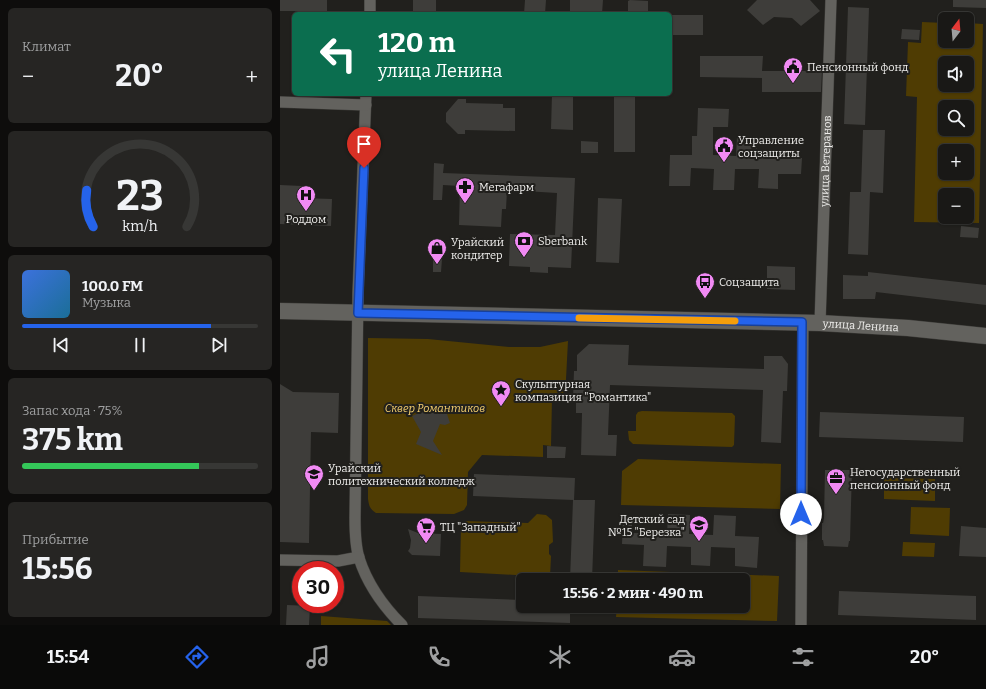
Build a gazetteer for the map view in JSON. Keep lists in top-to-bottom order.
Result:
{
  "streets": {
    "main road": ["улица Ленина"],
    "street": ["улица Ветеранов"]
  },
  "crossings": [
    ["улица Ветеранов", "улица Ленина"]
  ],
  "parks": ["Сквер Романтиков"],
  "places": {
    "public building": ["Пенсионный фонд", "Управление соцзащиты"],
    "pharmacy": ["Мегафарм"],
    "hospital": ["Роддом"],
    "bank": ["Sberbank"],
    "shop": ["Урайский кондитер"],
    "bus stop": ["Соцзащита"],
    "place": ["Скульптурная компазиция \"Романтика\""],
    "school or university": ["Урайский политехнический колледж", "Детский сад №15 \"Березка\""],
    "office": ["Негосударственный пенсионный фонд"],
    "supermarket": ["ТЦ \"Западный\""]
  },
  "north": "top",
  "page": {
    "tile": [
      "Климат",
      ["Запас хода · 75%", "375 km"],
      ["Прибытие", "15:56"]
    ],
    "map_buttons": ["+", "−"],
    "turn": ["120 m", "улица Ленина"],
    "heat": ["−", "20°", "+"],
    "song": ["100.0 FM", "Музыка"],
    "limit": "30",
    "trip": "15:56 · 2 мин · 490 m",
    "tabs": ["15:54", "20°"],
    "gauge": ["23", "km/h"]
  }
}
